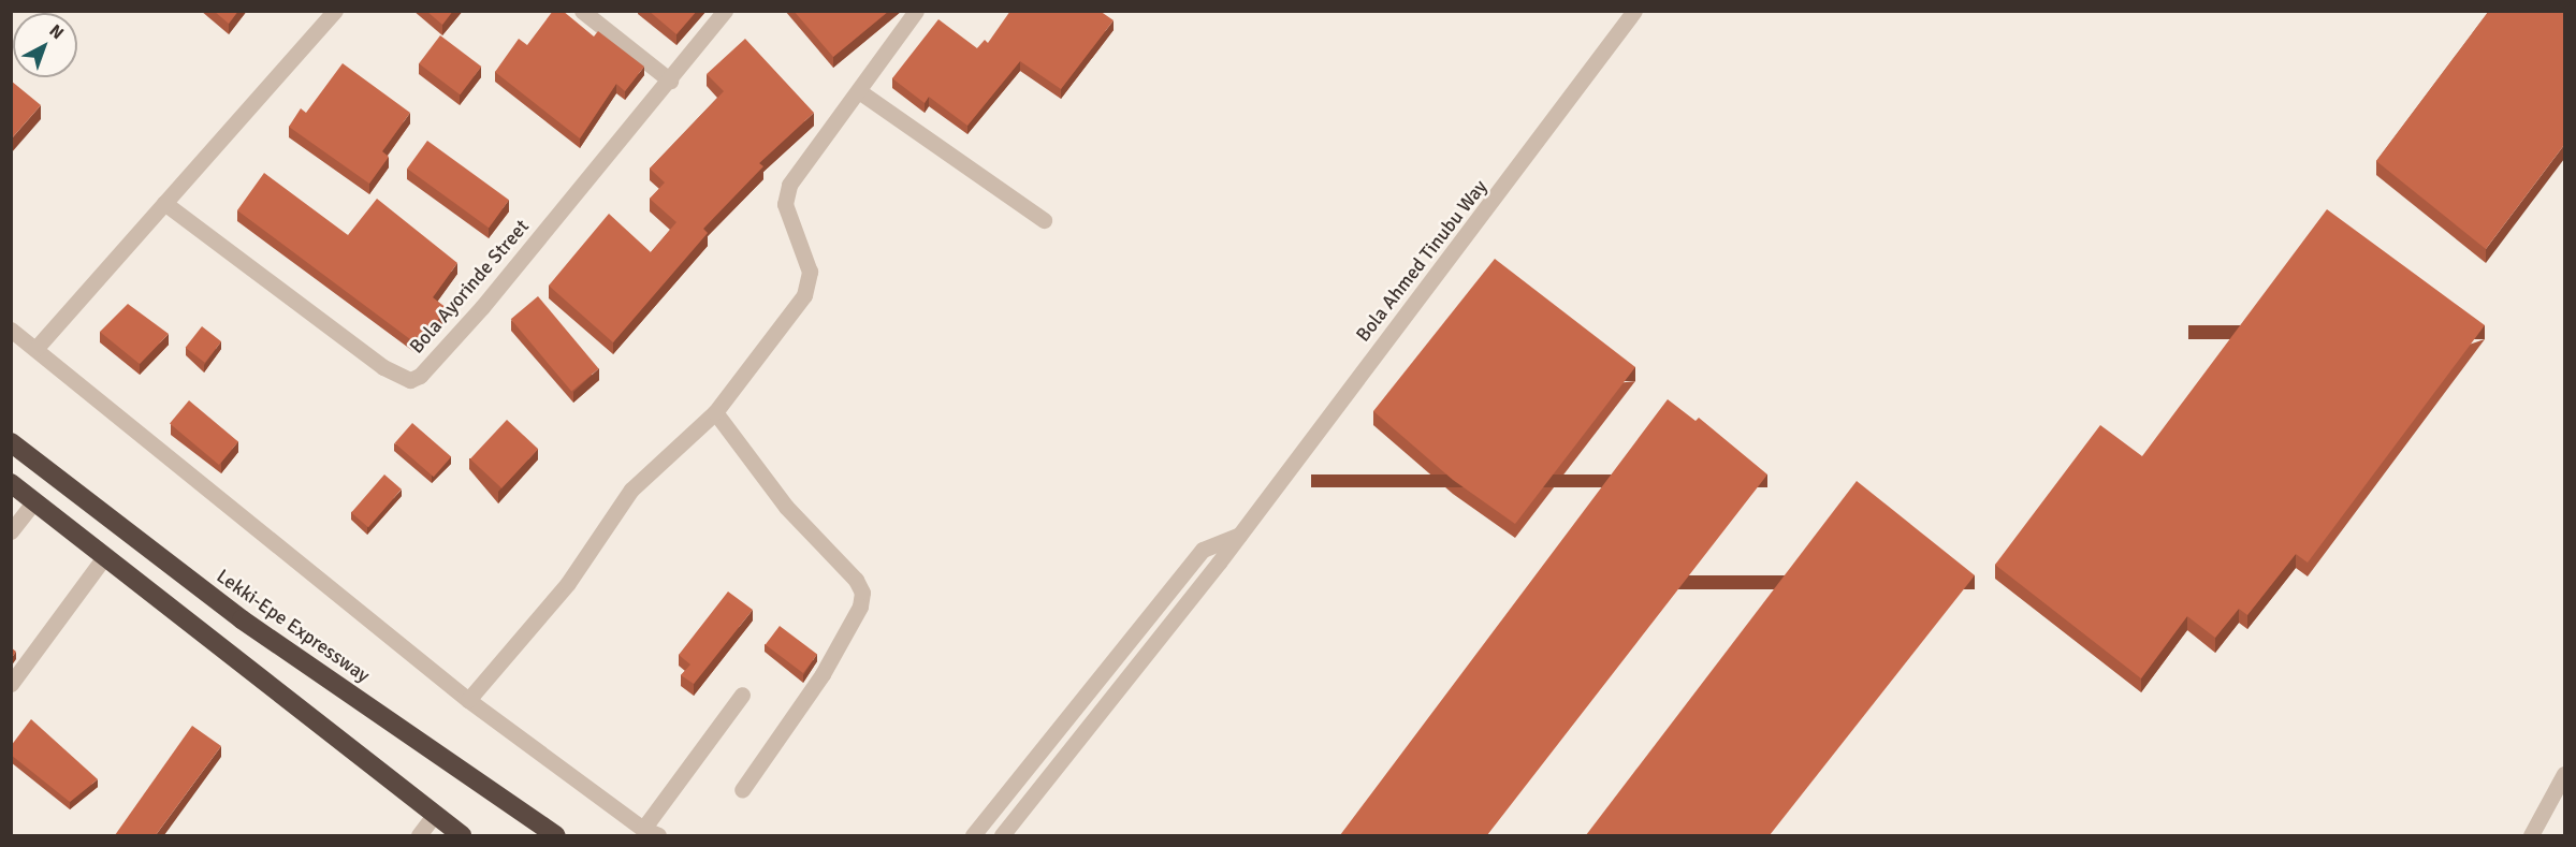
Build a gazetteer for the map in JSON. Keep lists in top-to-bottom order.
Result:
{
  "streets": {
    "highway": ["Lekki-Epe Expressway"],
    "street": ["Bola Ahmed Tinubu Way", "Bola Ayorinde Street"]
  },
  "north": "top right"
}
